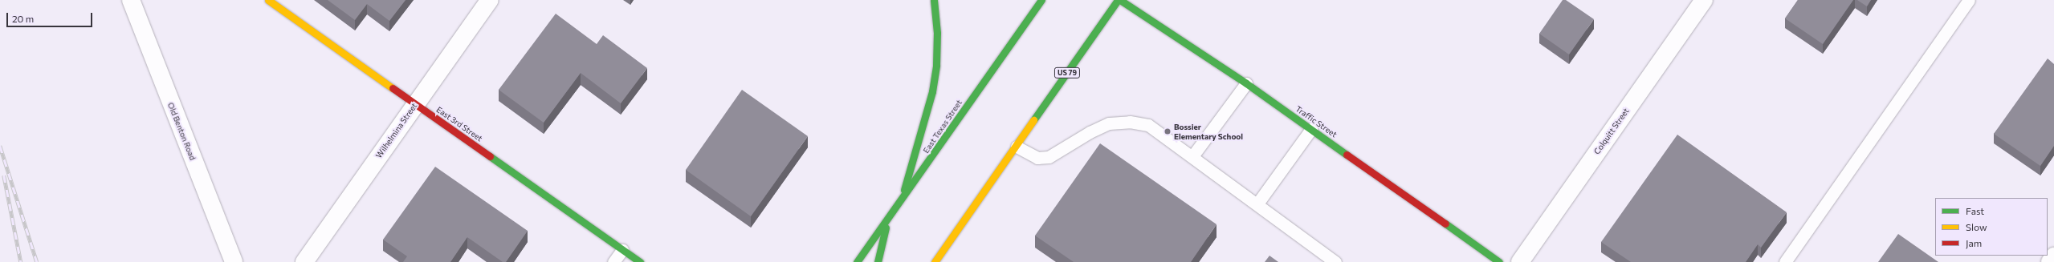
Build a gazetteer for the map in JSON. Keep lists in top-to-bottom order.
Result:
{
  "streets": {
    "street": [
      "US 79",
      "Traffic Street",
      "East 3rd Street",
      "East Texas Street",
      "Wilhelmina Street",
      "Old Benton Road",
      "Colquitt Street"
    ]
  },
  "crossings": [
    ["US 79", "Traffic Street"],
    ["East 3rd Street", "Wilhelmina Street"]
  ],
  "places": ["Bossier Elementary School"],
  "legend": ["Fast", "Slow", "Jam"],
  "scale_bar": "20 m"
}
